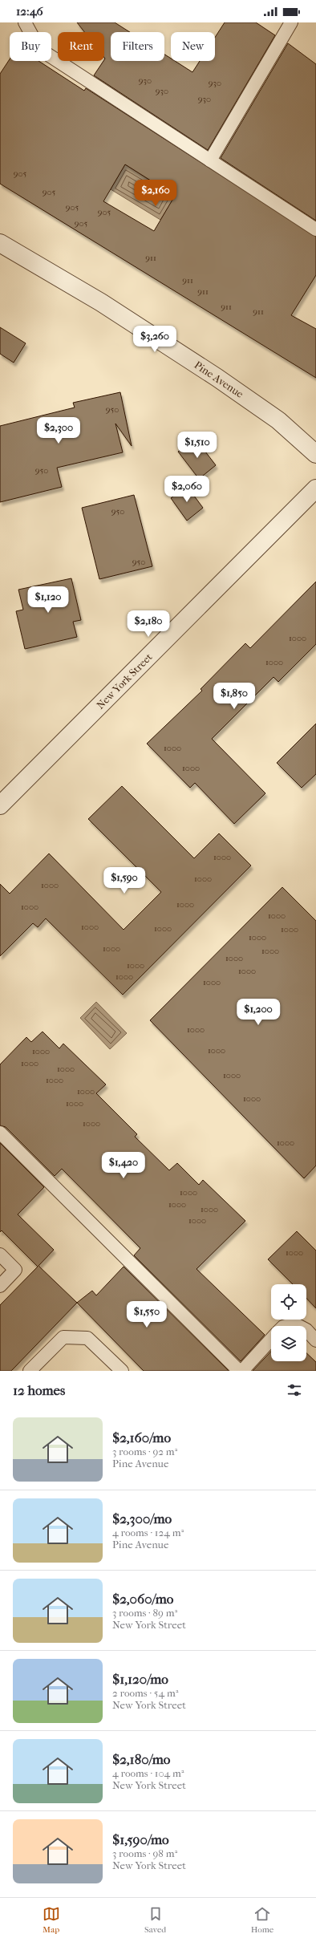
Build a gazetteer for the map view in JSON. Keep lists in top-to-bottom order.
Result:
{
  "streets": {
    "street": ["Pine Avenue", "New York Street"]
  },
  "house_numbers": [
    "930",
    "930",
    "930",
    "930",
    "905",
    "905",
    "905",
    "905",
    "905",
    "911",
    "911",
    "911",
    "911",
    "911",
    "950",
    "950",
    "950",
    "950",
    "1000",
    "1000",
    "1000",
    "1000",
    "1000",
    "1000",
    "1000",
    "1000",
    "1000",
    "1000",
    "1000",
    "1000",
    "1000",
    "1000",
    "1000",
    "1000",
    "1000",
    "1000",
    "1000",
    "1000",
    "1000",
    "1000",
    "1000",
    "1000",
    "1000",
    "1000",
    "1000",
    "1000",
    "1000",
    "1000",
    "1000",
    "1000",
    "1000",
    "1000",
    "1000",
    "1000",
    "1000",
    "1000"
  ],
  "page": {
    "status": "12:46",
    "chip": [
      "Buy",
      "Rent",
      "Filters",
      "New"
    ],
    "price": [
      "$2,160",
      "$3,260",
      "$2,300",
      "$1,510",
      "$2,060",
      "$1,120",
      "$2,180",
      "$1,850",
      "$1,590",
      "$1,200",
      "$1,420",
      "$1,550"
    ],
    "heading": "12 homes",
    "list": [
      {
        "name": "$2,160/mo",
        "note": "3 rooms · 92 m² · Pine Avenue"
      },
      {
        "name": "$2,300/mo",
        "note": "4 rooms · 124 m² · Pine Avenue"
      },
      {
        "name": "$2,060/mo",
        "note": "3 rooms · 89 m² · New York Street"
      },
      {
        "name": "$1,120/mo",
        "note": "2 rooms · 54 m² · New York Street"
      },
      {
        "name": "$2,180/mo",
        "note": "4 rooms · 104 m² · New York Street"
      },
      {
        "name": "$1,590/mo",
        "note": "3 rooms · 98 m² · New York Street"
      }
    ],
    "tabs": ["Map", "Saved", "Home"]
  }
}
